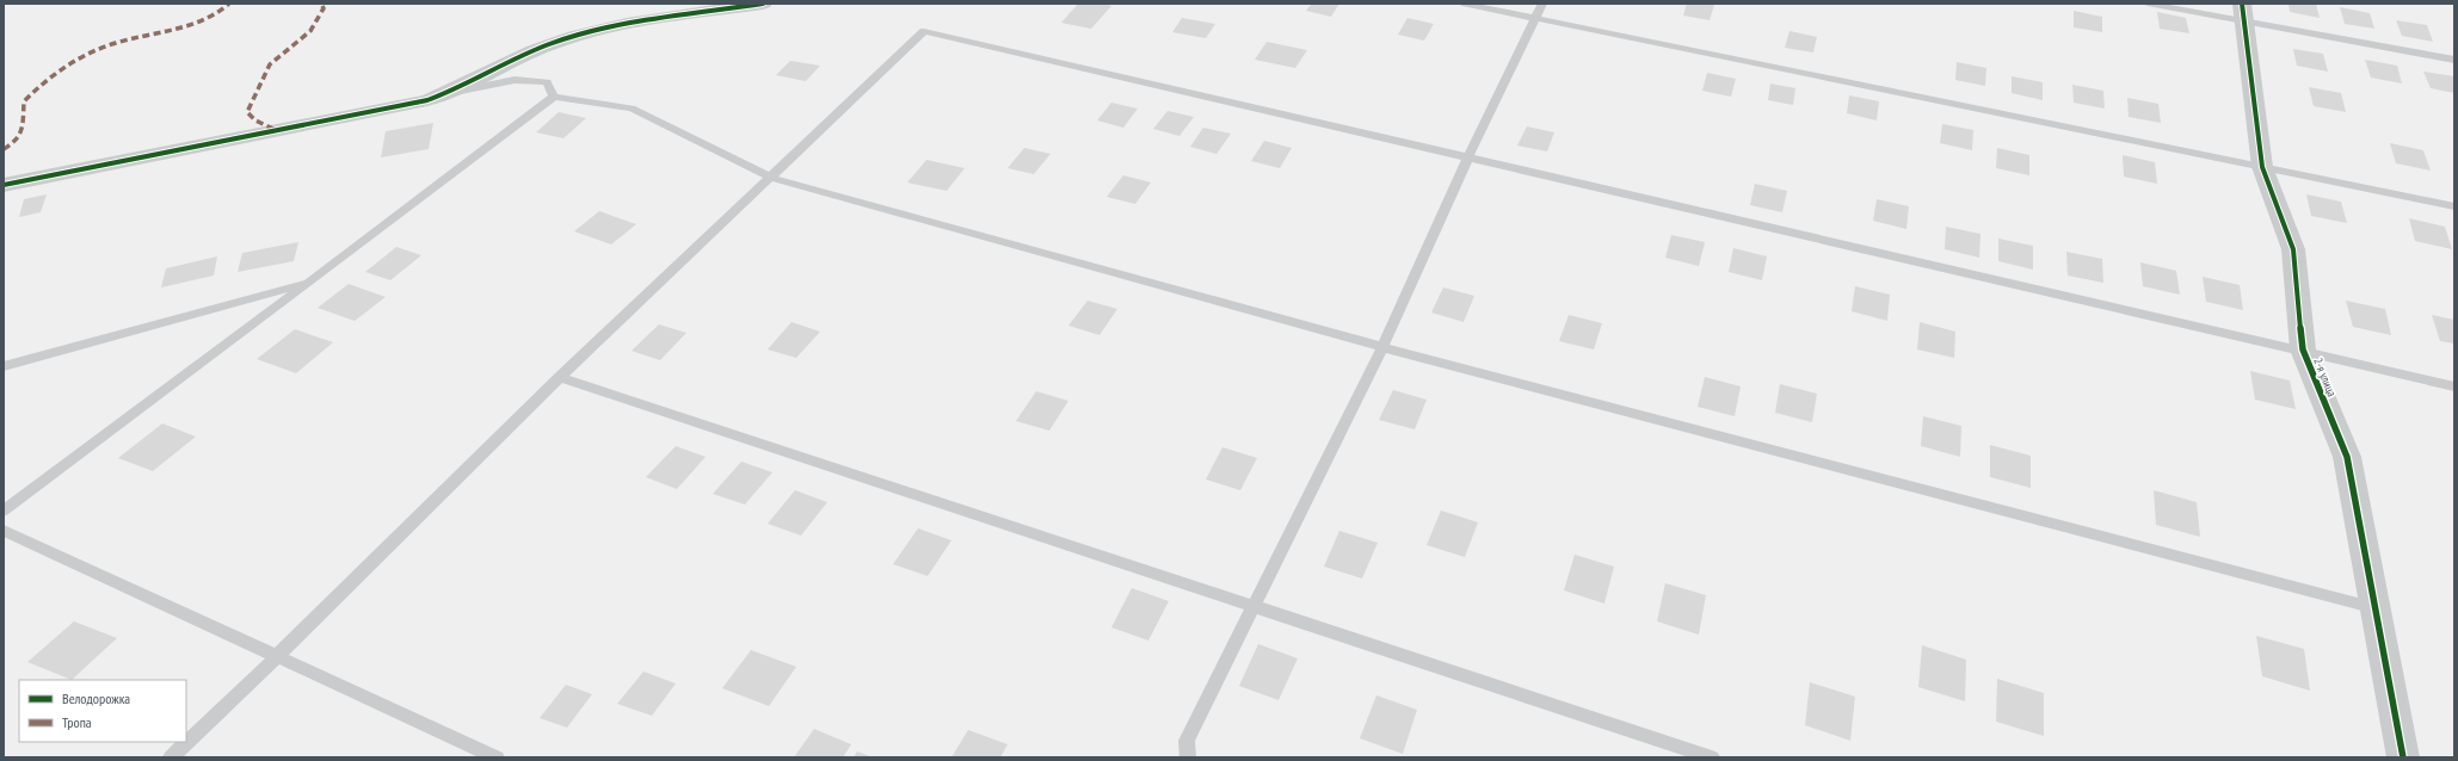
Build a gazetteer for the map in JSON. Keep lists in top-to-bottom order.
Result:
{
  "streets": {
    "street": ["2-я улица"]
  },
  "legend": ["Велодорожка", "Тропа"]
}
